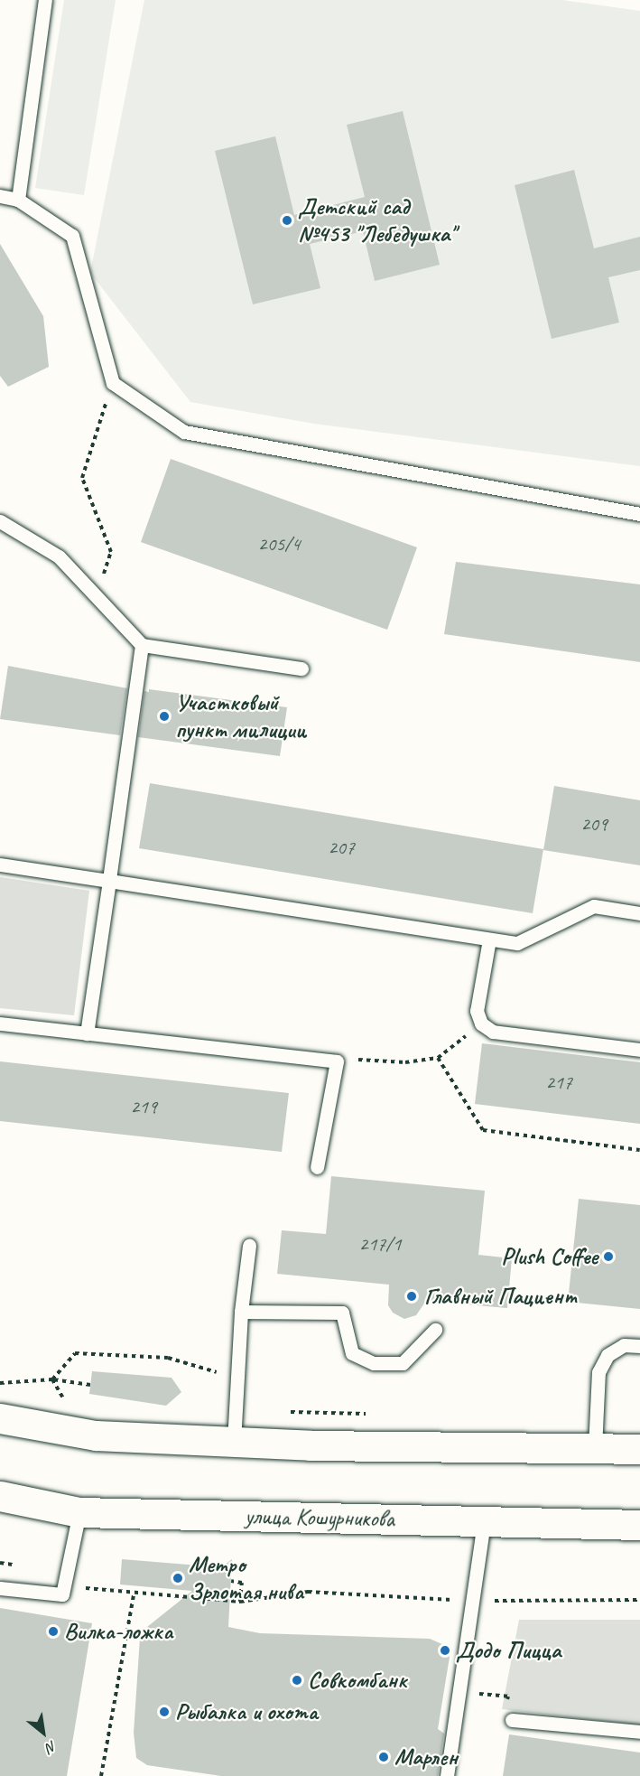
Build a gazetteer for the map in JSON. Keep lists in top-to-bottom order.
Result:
{
  "streets": {
    "main road": ["улица Кошурникова"]
  },
  "places": [
    "Детский сад №453 \"Лебедушка\"",
    "Участковый пункт милиции",
    "Plush Coffee",
    "Главный Пациент",
    "Метро Зрлотая нива",
    "Вилка-ложка",
    "Додо Пицца",
    "Совкомбанк",
    "Рыбалка и охота",
    "Марлен"
  ],
  "house_numbers": [
    "205/4",
    "209",
    "207",
    "217",
    "219",
    "217/1"
  ],
  "north": "bottom right"
}
